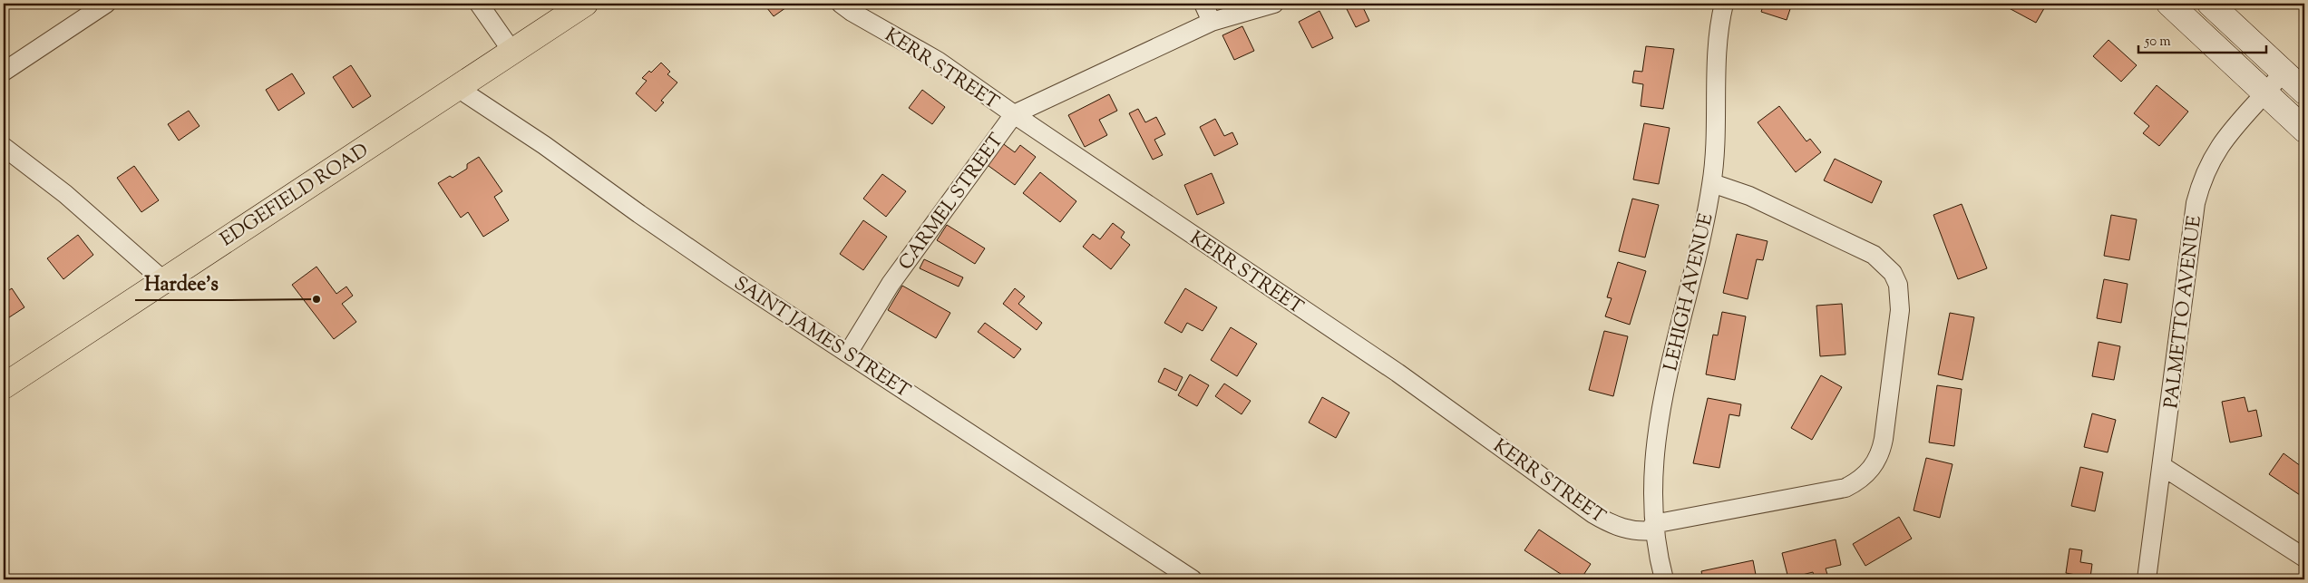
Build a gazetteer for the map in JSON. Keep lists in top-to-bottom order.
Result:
{
  "streets": {
    "main road": ["EDGEFIELD ROAD"],
    "street": [
      "KERR STREET",
      "CARMEL STREET",
      "LEHIGH AVENUE",
      "PALMETTO AVENUE",
      "SAINT JAMES STREET"
    ]
  },
  "crossings": [
    ["KERR STREET", "CARMEL STREET"],
    ["KERR STREET", "LEHIGH AVENUE"],
    ["EDGEFIELD ROAD", "SAINT JAMES STREET"],
    ["CARMEL STREET", "SAINT JAMES STREET"]
  ],
  "places": ["Hardee's"],
  "scale_bar": "50 m"
}
